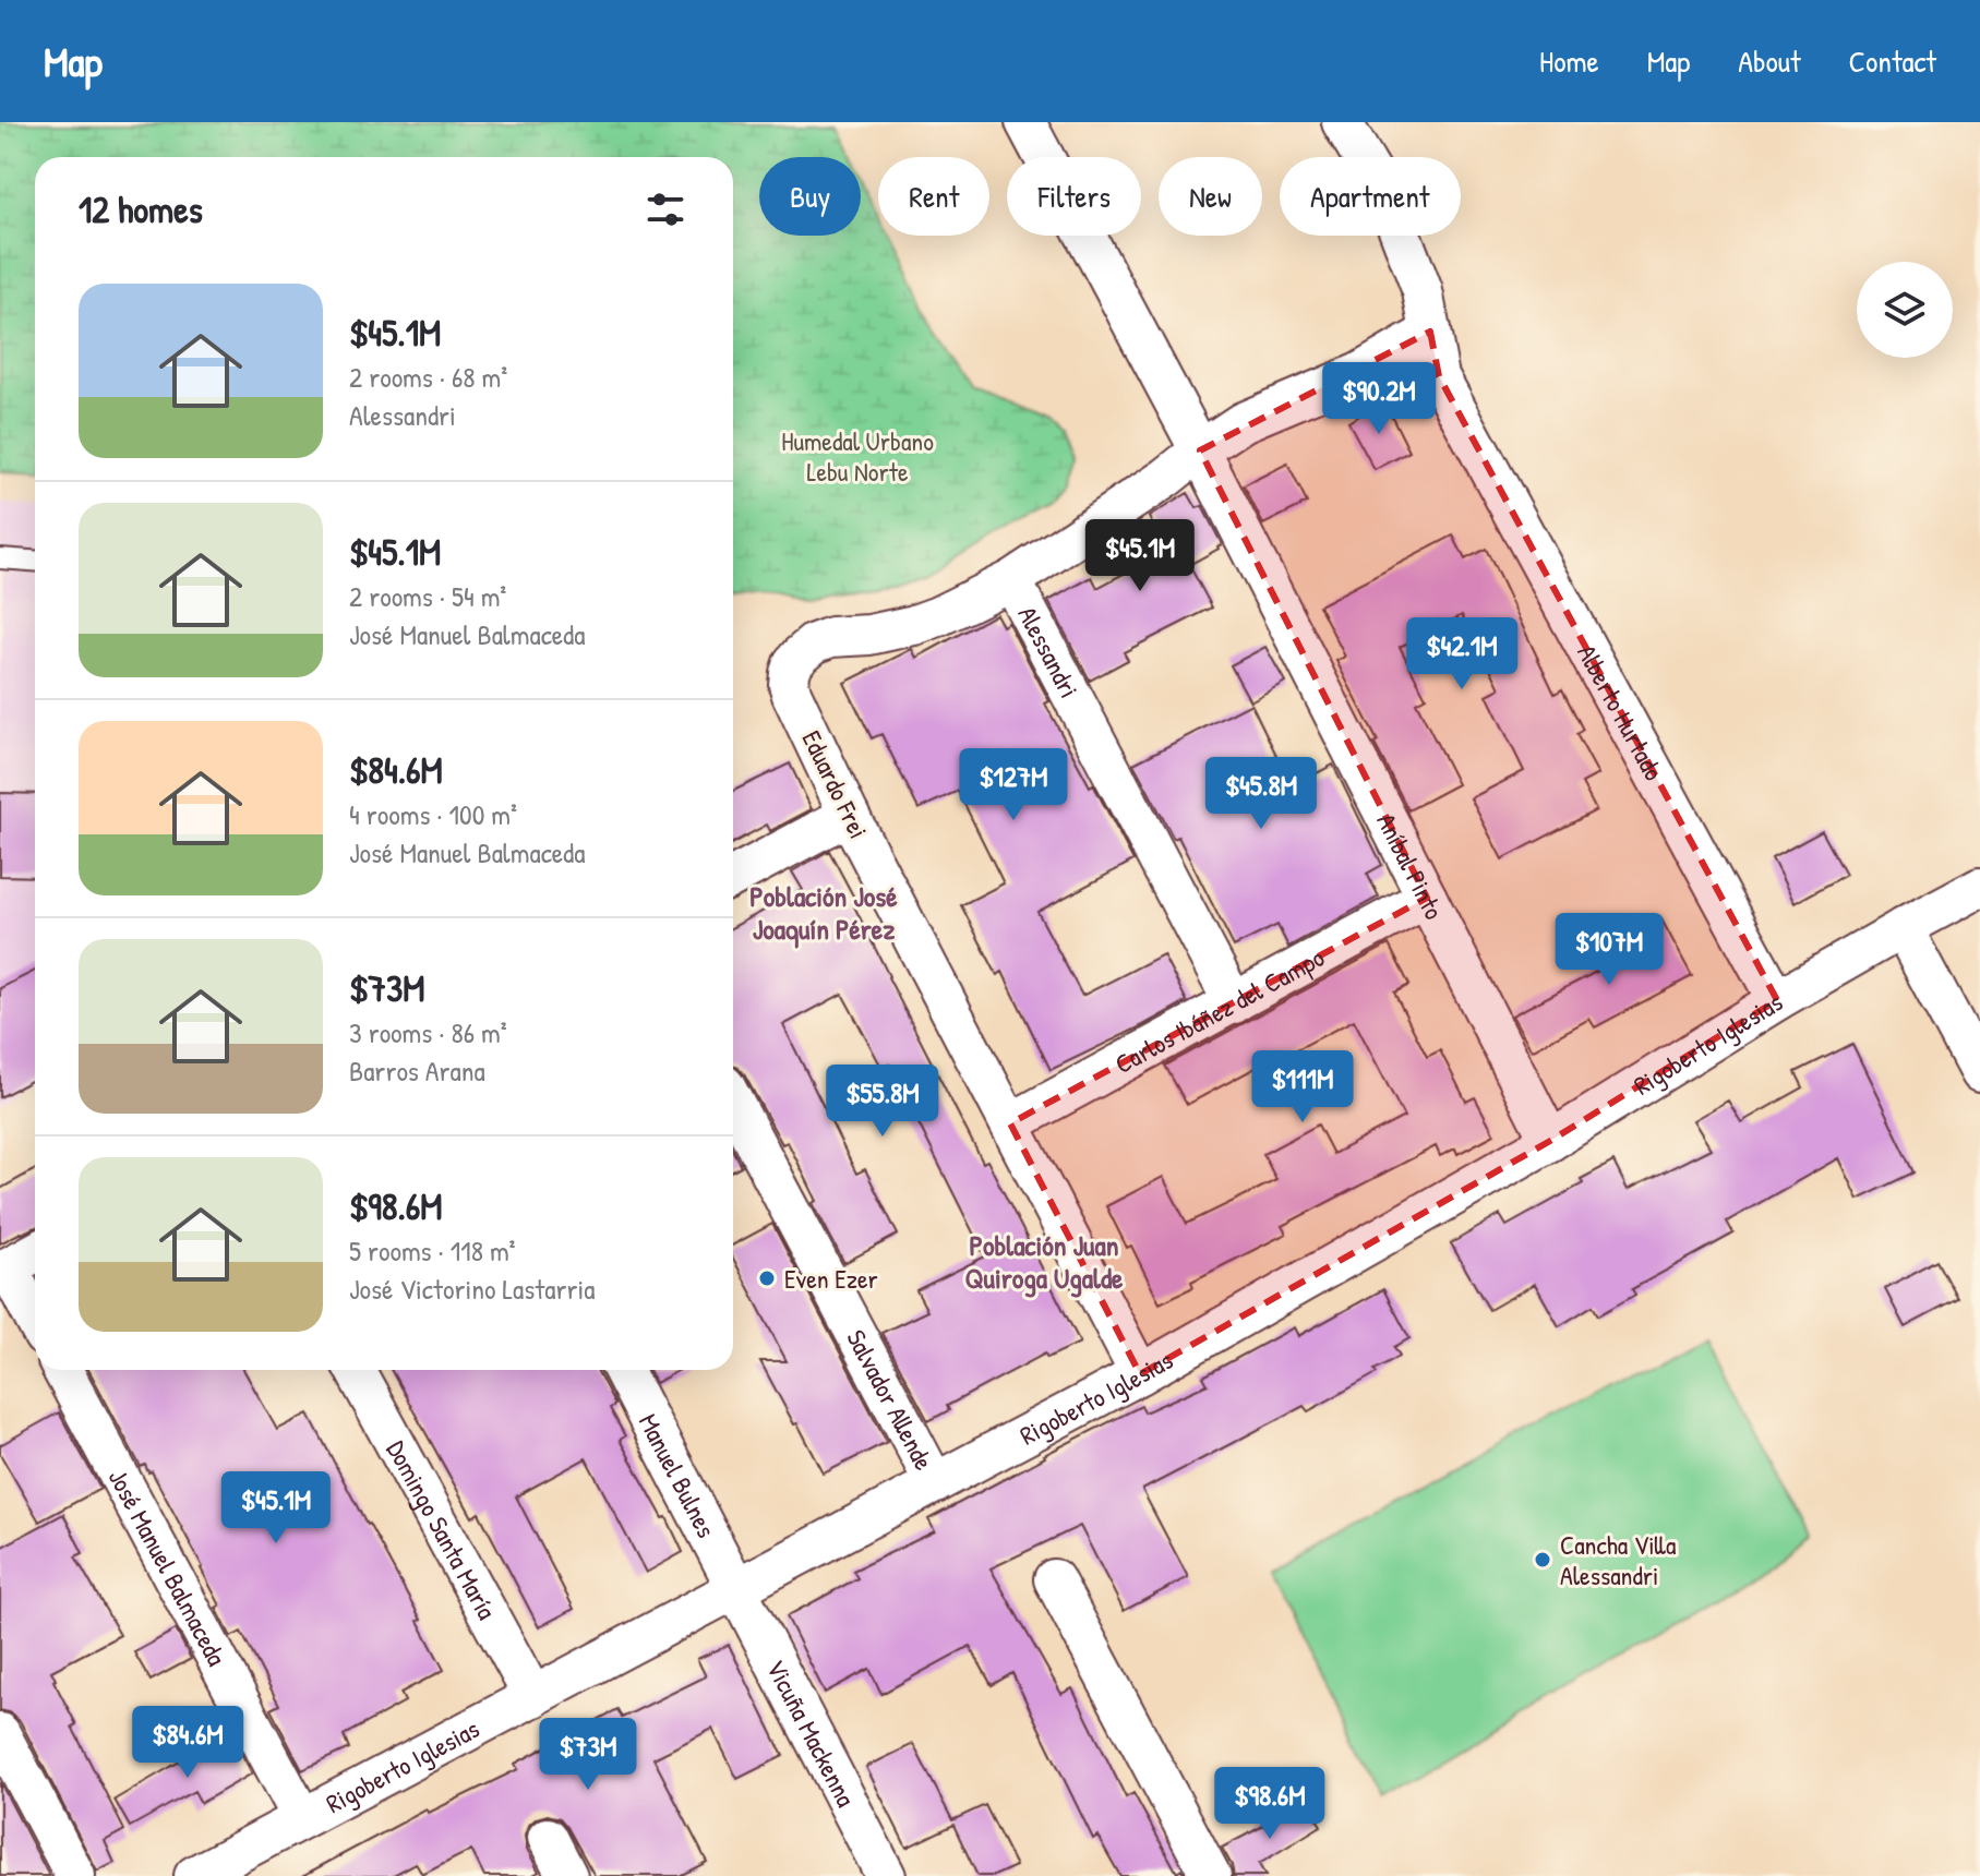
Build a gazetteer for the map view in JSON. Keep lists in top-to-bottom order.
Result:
{
  "streets": {
    "street": [
      "Alessandri",
      "Alberto Hurtado",
      "Eduardo Frei",
      "Aníbal Pinto",
      "Carlos Ibáñez del Campo",
      "Rigoberto Iglesias",
      "Salvador Allende",
      "Manuel Bulnes",
      "Domingo Santa María",
      "José Manuel Balmaceda",
      "Vicuña Mackenna"
    ]
  },
  "crossings": [
    ["Alessandri", "Eduardo Frei"],
    ["Alessandri", "Carlos Ibáñez del Campo"],
    ["Alberto Hurtado", "Rigoberto Iglesias"],
    ["Eduardo Frei", "Carlos Ibáñez del Campo"],
    ["Eduardo Frei", "Rigoberto Iglesias"],
    ["Aníbal Pinto", "Carlos Ibáñez del Campo"],
    ["Aníbal Pinto", "Rigoberto Iglesias"],
    ["Rigoberto Iglesias", "Salvador Allende"],
    ["Rigoberto Iglesias", "Manuel Bulnes"],
    ["Rigoberto Iglesias", "Domingo Santa María"],
    ["Rigoberto Iglesias", "José Manuel Balmaceda"],
    ["Rigoberto Iglesias", "Vicuña Mackenna"],
    ["Manuel Bulnes", "Vicuña Mackenna"]
  ],
  "districts": ["Población José Joaquín Pérez", "Población Juan Quiroga Ugalde"],
  "parks": ["Humedal Urbano Lebu Norte"],
  "places": ["Even Ezer", "Cancha Villa Alessandri"],
  "page": {
    "header": "Map",
    "nav": [
      "Home",
      "Map",
      "About",
      "Contact"
    ],
    "chip": [
      "Buy",
      "Rent",
      "Filters",
      "New",
      "Apartment"
    ],
    "heading": "12 homes",
    "list": [
      {
        "name": "$45.1M",
        "note": "2 rooms · 68 m² · Alessandri"
      },
      {
        "name": "$45.1M",
        "note": "2 rooms · 54 m² · José Manuel Balmaceda"
      },
      {
        "name": "$84.6M",
        "note": "4 rooms · 100 m² · José Manuel Balmaceda"
      },
      {
        "name": "$73M",
        "note": "3 rooms · 86 m² · Barros Arana"
      },
      {
        "name": "$98.6M",
        "note": "5 rooms · 118 m² · José Victorino Lastarria"
      }
    ],
    "price": [
      "$90.2M",
      "$45.1M",
      "$42.1M",
      "$127M",
      "$45.8M",
      "$107M",
      "$111M",
      "$55.8M",
      "$45.1M",
      "$84.6M",
      "$73M",
      "$98.6M"
    ]
  }
}
